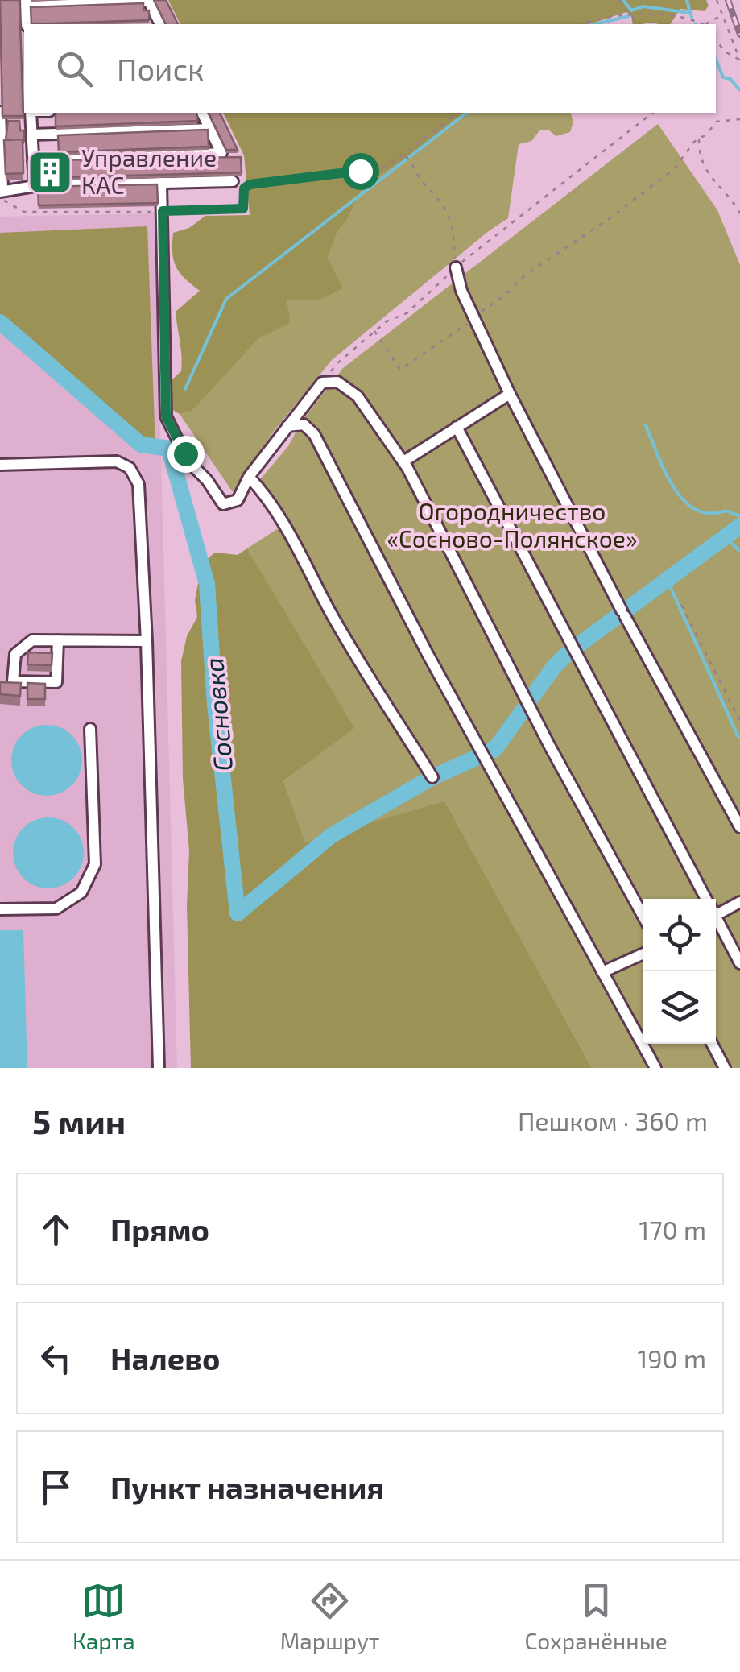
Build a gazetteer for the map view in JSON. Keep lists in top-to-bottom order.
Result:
{
  "water": ["Сосновка"],
  "parks": ["Огородничество «Сосново-Полянское»"],
  "places": {
    "building": ["Управление КАС"]
  },
  "page": {
    "search": "Поиск",
    "heading": ["5 мин", "Пешком · 360 m"],
    "list": [
      ["Прямо", "170 m"],
      ["Налево", "190 m"],
      "Пункт назначения"
    ],
    "nav": ["Карта", "Маршрут", "Сохранённые"]
  }
}
